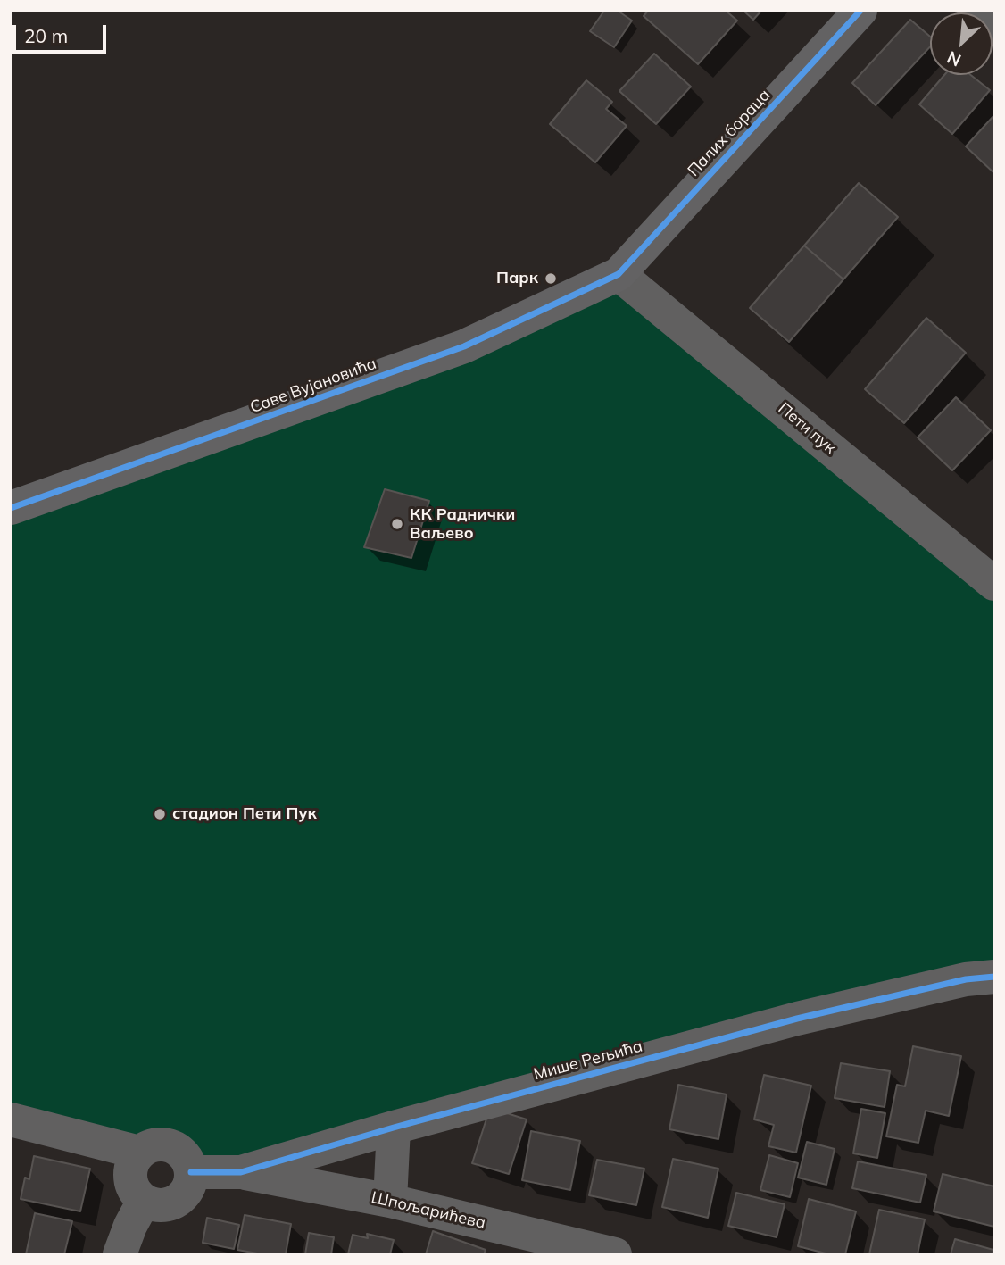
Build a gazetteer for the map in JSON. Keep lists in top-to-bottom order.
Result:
{
  "streets": {
    "street": [
      "Палих бораца",
      "Саве Вујановића",
      "Пети пук",
      "Мише Рељића",
      "Шпољарићева"
    ]
  },
  "crossings": [
    ["Палих бораца", "Саве Вујановића"],
    ["Палих бораца", "Пети пук"],
    ["Саве Вујановића", "Пети пук"],
    ["Мише Рељића", "Шпољарићева"]
  ],
  "places": ["Парк", "КК Раднички Ваљево", "стадион Пети Пук"],
  "scale_bar": "20 m",
  "north": "bottom left"
}
